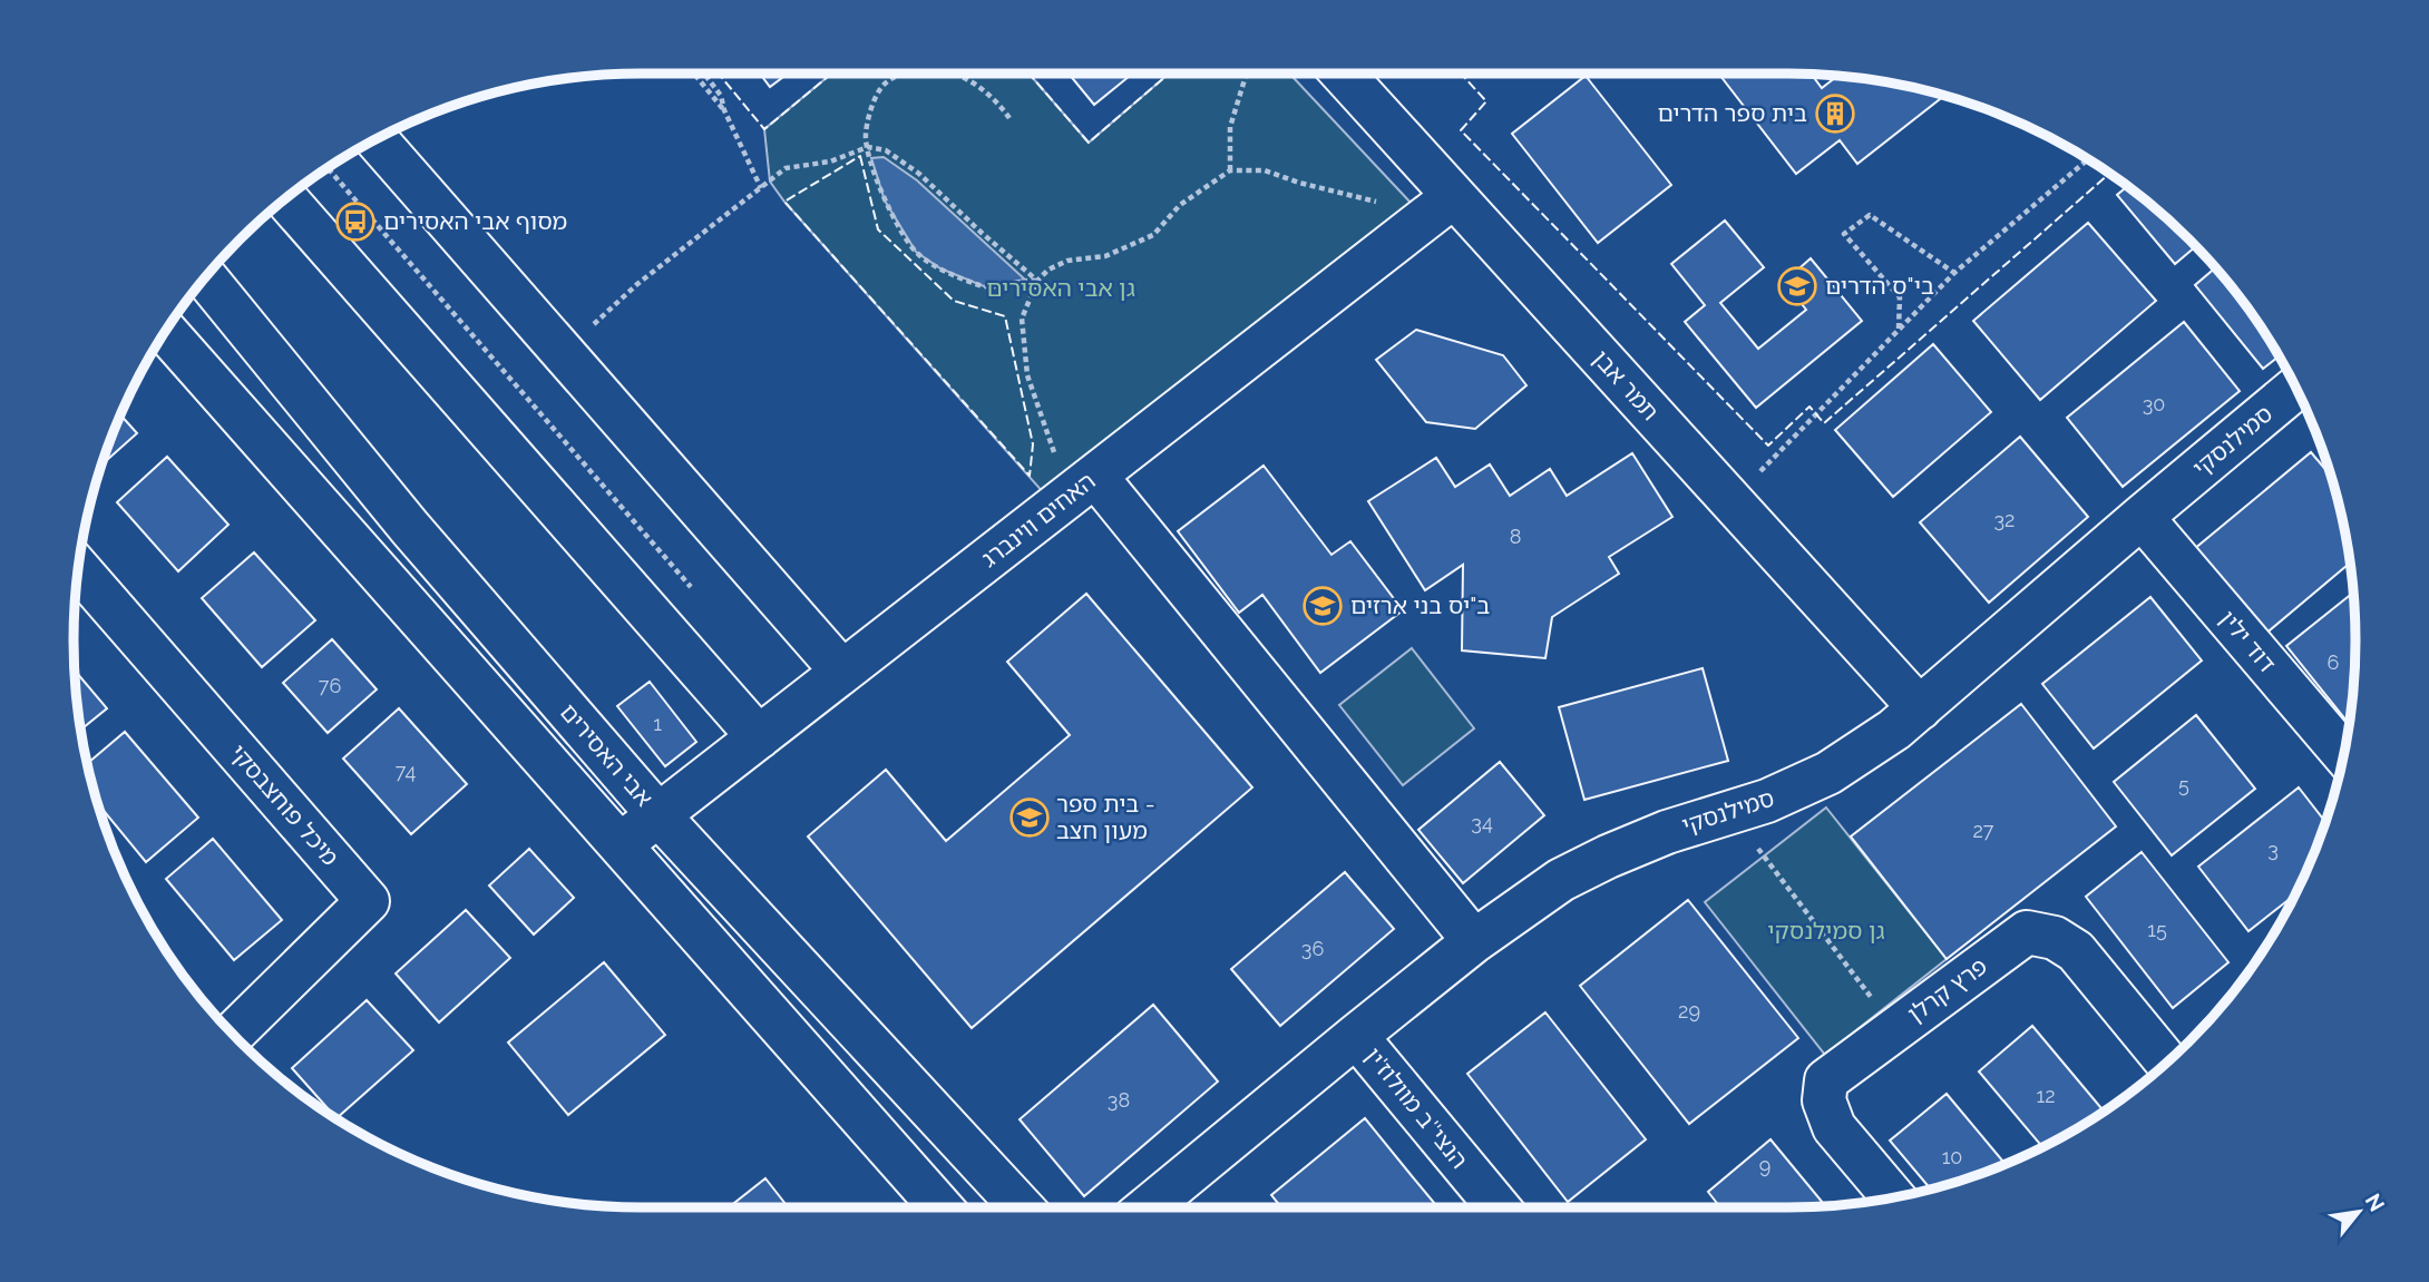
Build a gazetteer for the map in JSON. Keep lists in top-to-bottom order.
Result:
{
  "streets": {
    "street": [
      "תמר אבן",
      "סמילנסקי",
      "האחים ווינברג",
      "דוד ילין",
      "אבי האסירים",
      "מיכל פוחצבסקי",
      "פרץ קרלן",
      "הנצי''ב מוולוז'ין"
    ]
  },
  "crossings": [
    ["תמר אבן", "סמילנסקי"],
    ["תמר אבן", "האחים ווינברג"],
    ["סמילנסקי", "דוד ילין"],
    ["סמילנסקי", "הנצי''ב מוולוז'ין"],
    ["האחים ווינברג", "אבי האסירים"]
  ],
  "parks": ["גן אבי האסירים", "גן סמילנסקי"],
  "places": {
    "building": ["בית ספר הדרים"],
    "bus stop": ["מסוף אבי האסירים"],
    "school or university": ["בי\"ס הדרים", "ב\"יס בני ארזים", "בית ספר - מעון חצב"]
  },
  "house_numbers": [
    "30",
    "32",
    "8",
    "6",
    "76",
    "1",
    "74",
    "5",
    "34",
    "27",
    "3",
    "15",
    "36",
    "29",
    "12",
    "38",
    "10",
    "9"
  ],
  "north": "top right"
}
